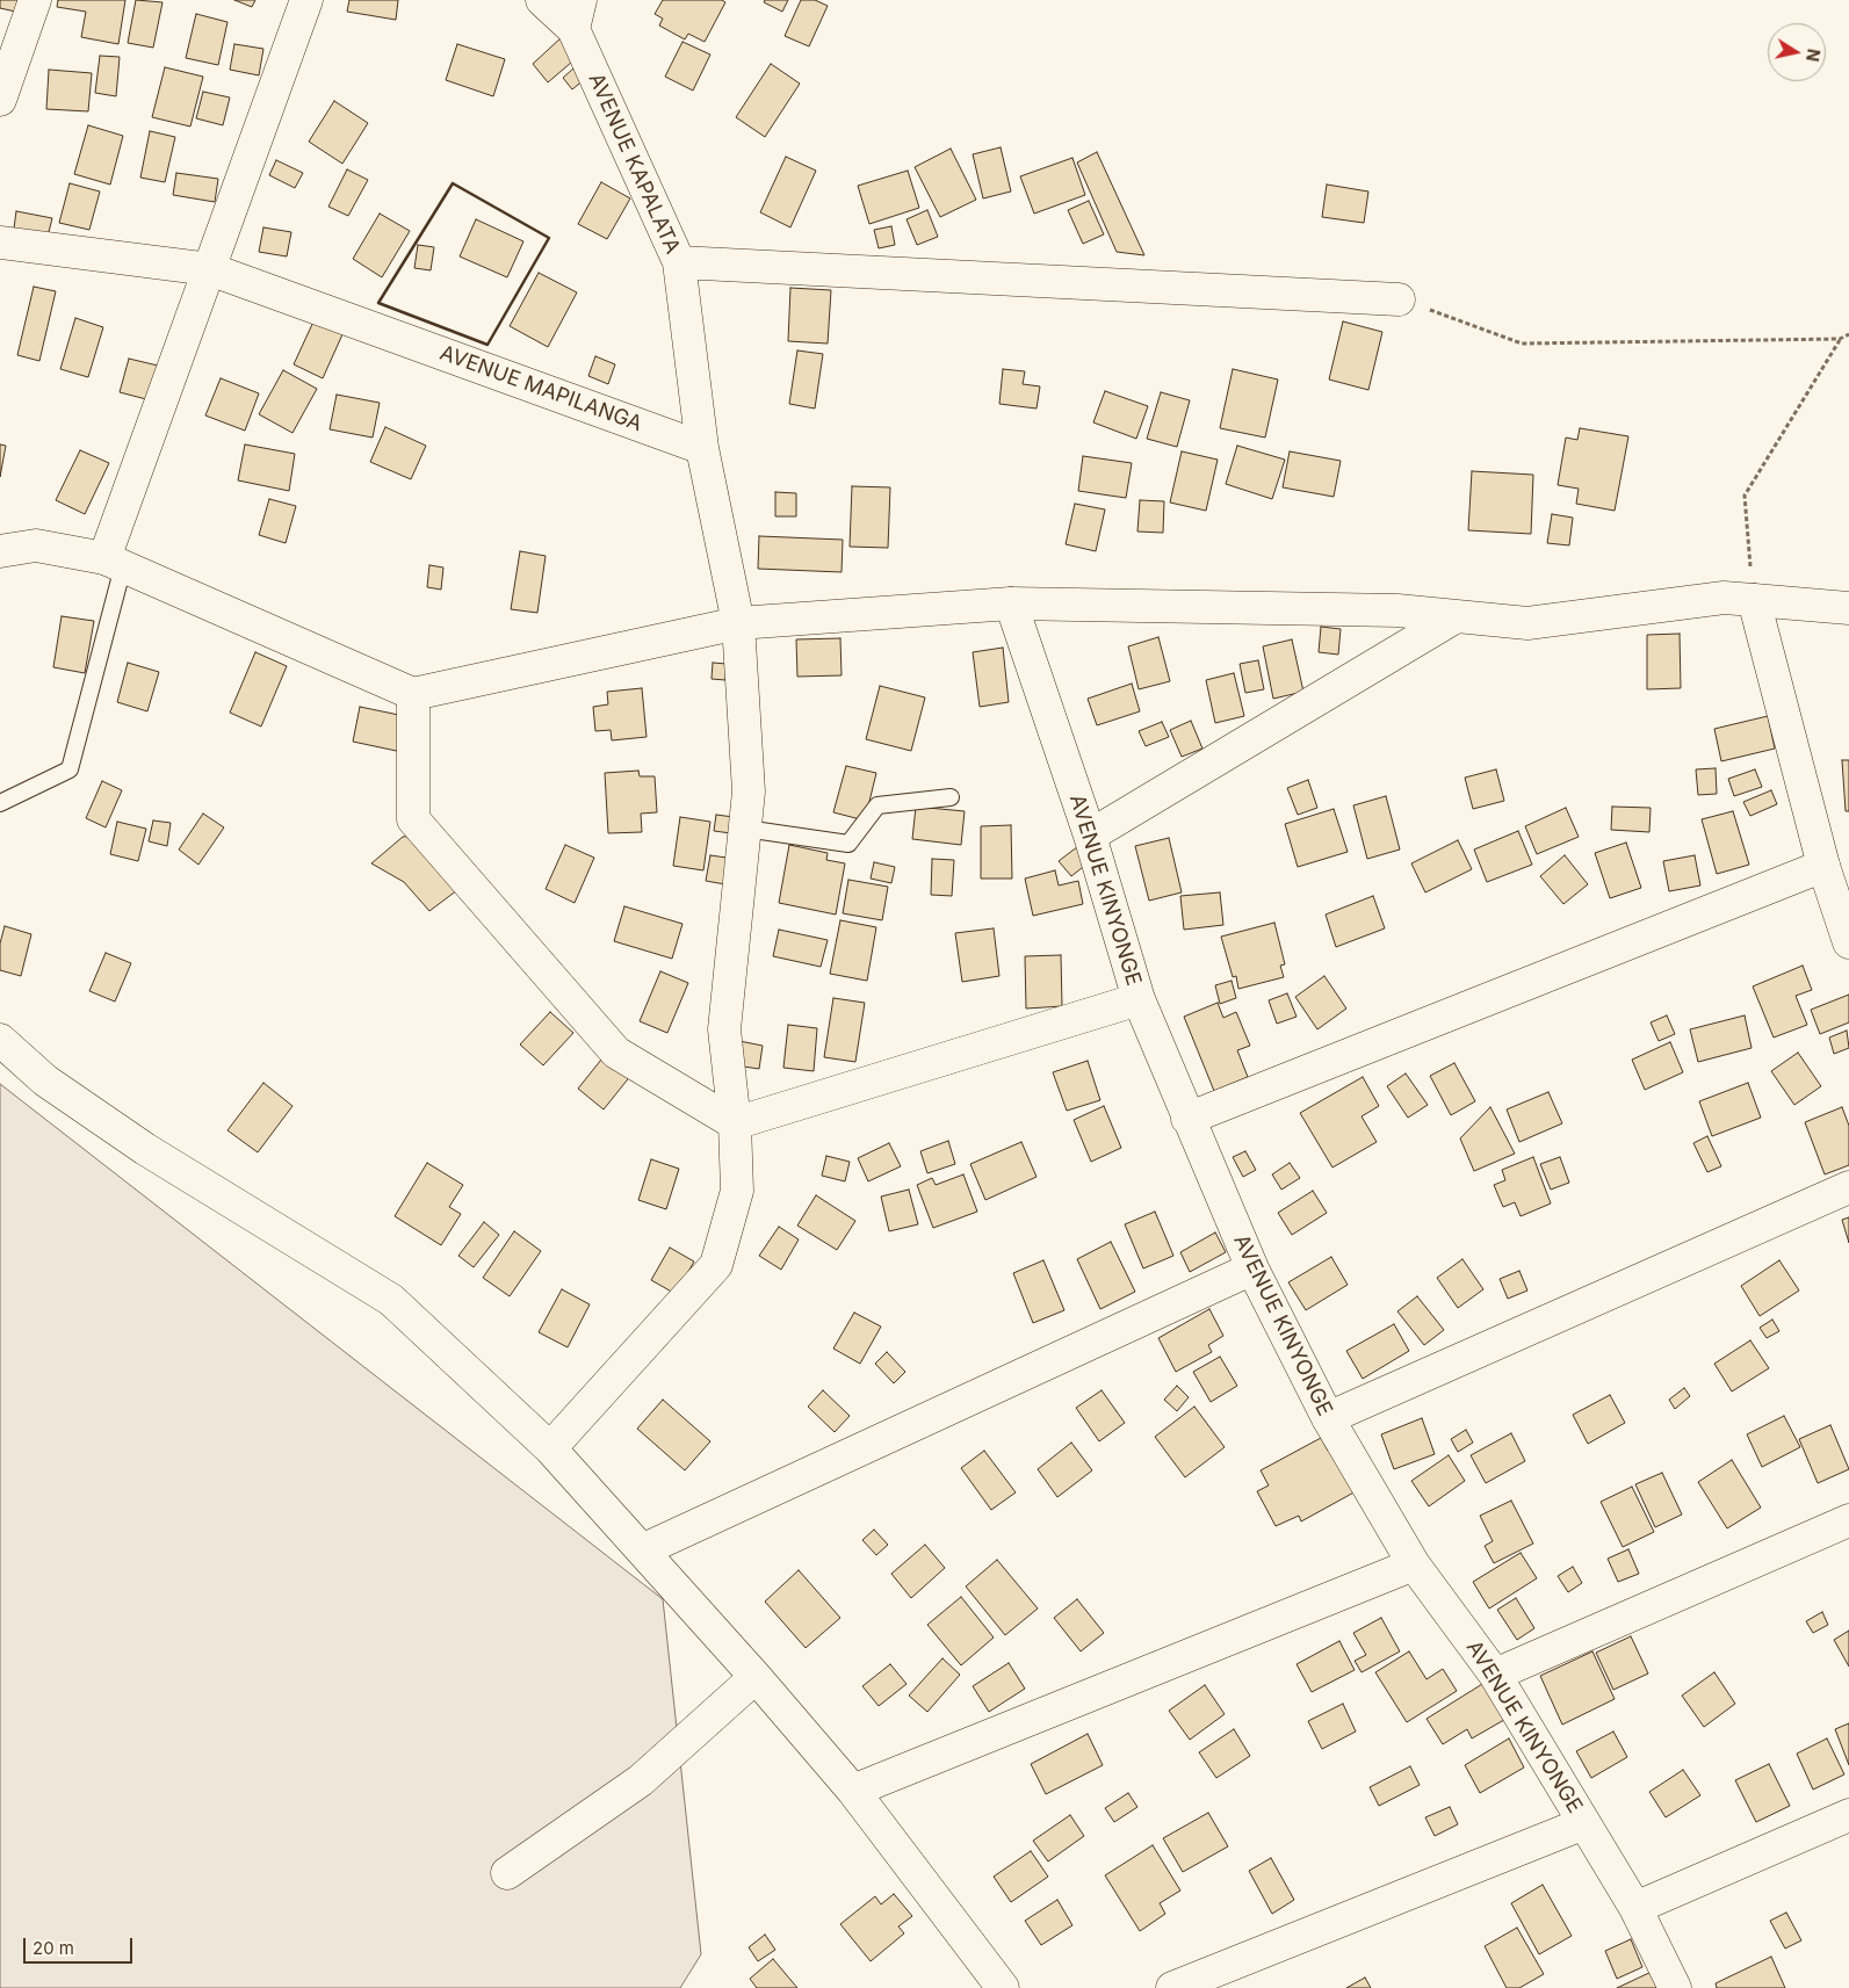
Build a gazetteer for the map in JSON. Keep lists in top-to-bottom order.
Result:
{
  "streets": {
    "street": ["AVENUE KAPALATA", "AVENUE MAPILANGA", "AVENUE KINYONGE"]
  },
  "crossings": [
    ["AVENUE KAPALATA", "AVENUE MAPILANGA"]
  ],
  "scale_bar": "20 m",
  "north": "right"
}
